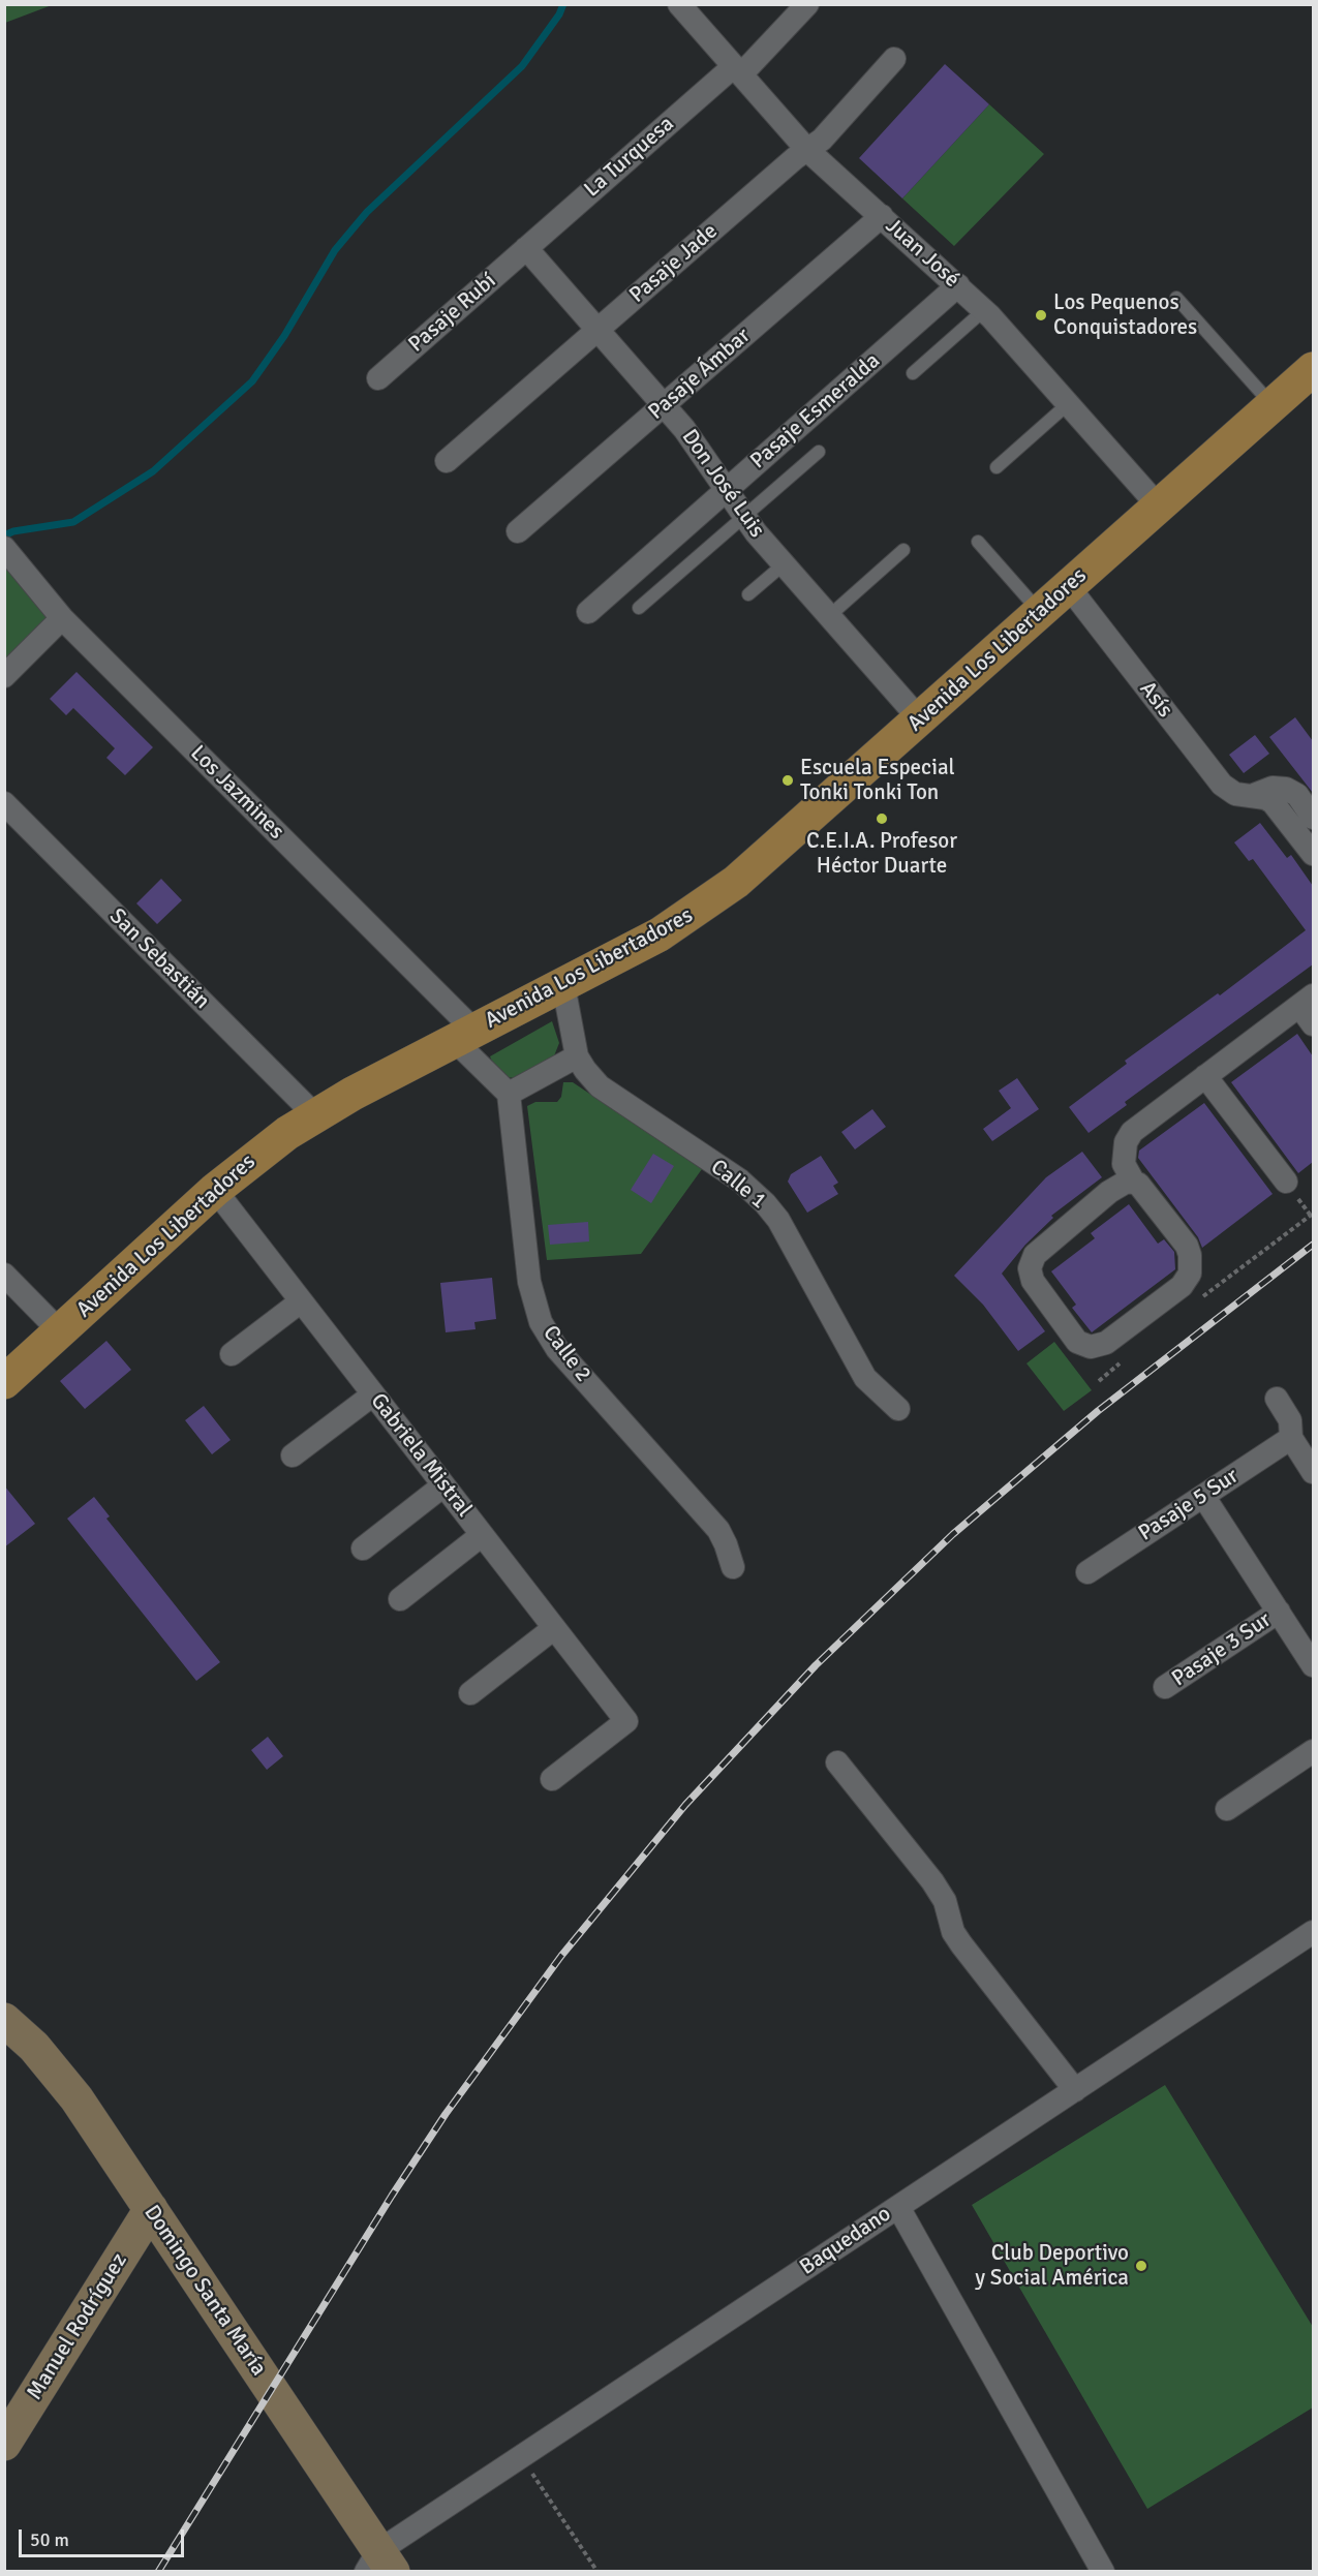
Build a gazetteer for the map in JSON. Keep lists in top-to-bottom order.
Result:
{
  "streets": {
    "main road": ["Avenida Los Libertadores"],
    "street": [
      "La Turquesa",
      "Juan José",
      "Pasaje Jade",
      "Pasaje Rubí",
      "Pasaje Ámbar",
      "Pasaje Esmeralda",
      "Don José Luis",
      "Asís",
      "Los Jazmines",
      "San Sebastián",
      "Calle 1",
      "Calle 2",
      "Gabriela Mistral",
      "Pasaje 5 Sur",
      "Pasaje 3 Sur",
      "Baquedano",
      "Domingo Santa María",
      "Manuel Rodríguez"
    ]
  },
  "crossings": [
    ["La Turquesa", "Juan José"],
    ["La Turquesa", "Pasaje Rubí"],
    ["La Turquesa", "Don José Luis"],
    ["Juan José", "Pasaje Jade"],
    ["Juan José", "Pasaje Ámbar"],
    ["Juan José", "Pasaje Esmeralda"],
    ["Juan José", "Avenida Los Libertadores"],
    ["Pasaje Jade", "Don José Luis"],
    ["Pasaje Rubí", "Don José Luis"],
    ["Pasaje Ámbar", "Don José Luis"],
    ["Pasaje Esmeralda", "Don José Luis"],
    ["Don José Luis", "Avenida Los Libertadores"],
    ["Avenida Los Libertadores", "Asís"],
    ["Avenida Los Libertadores", "Los Jazmines"],
    ["Avenida Los Libertadores", "San Sebastián"],
    ["Avenida Los Libertadores", "Calle 1"],
    ["Avenida Los Libertadores", "Gabriela Mistral"],
    ["Baquedano", "Domingo Santa María"],
    ["Domingo Santa María", "Manuel Rodríguez"]
  ],
  "places": [
    "Los Pequenos Conquistadores",
    "Escuela Especial Tonki Tonki Ton",
    "C.E.I.A. Profesor Héctor Duarte",
    "Club Deportivo y Social América"
  ],
  "scale_bar": "50 m"
}
